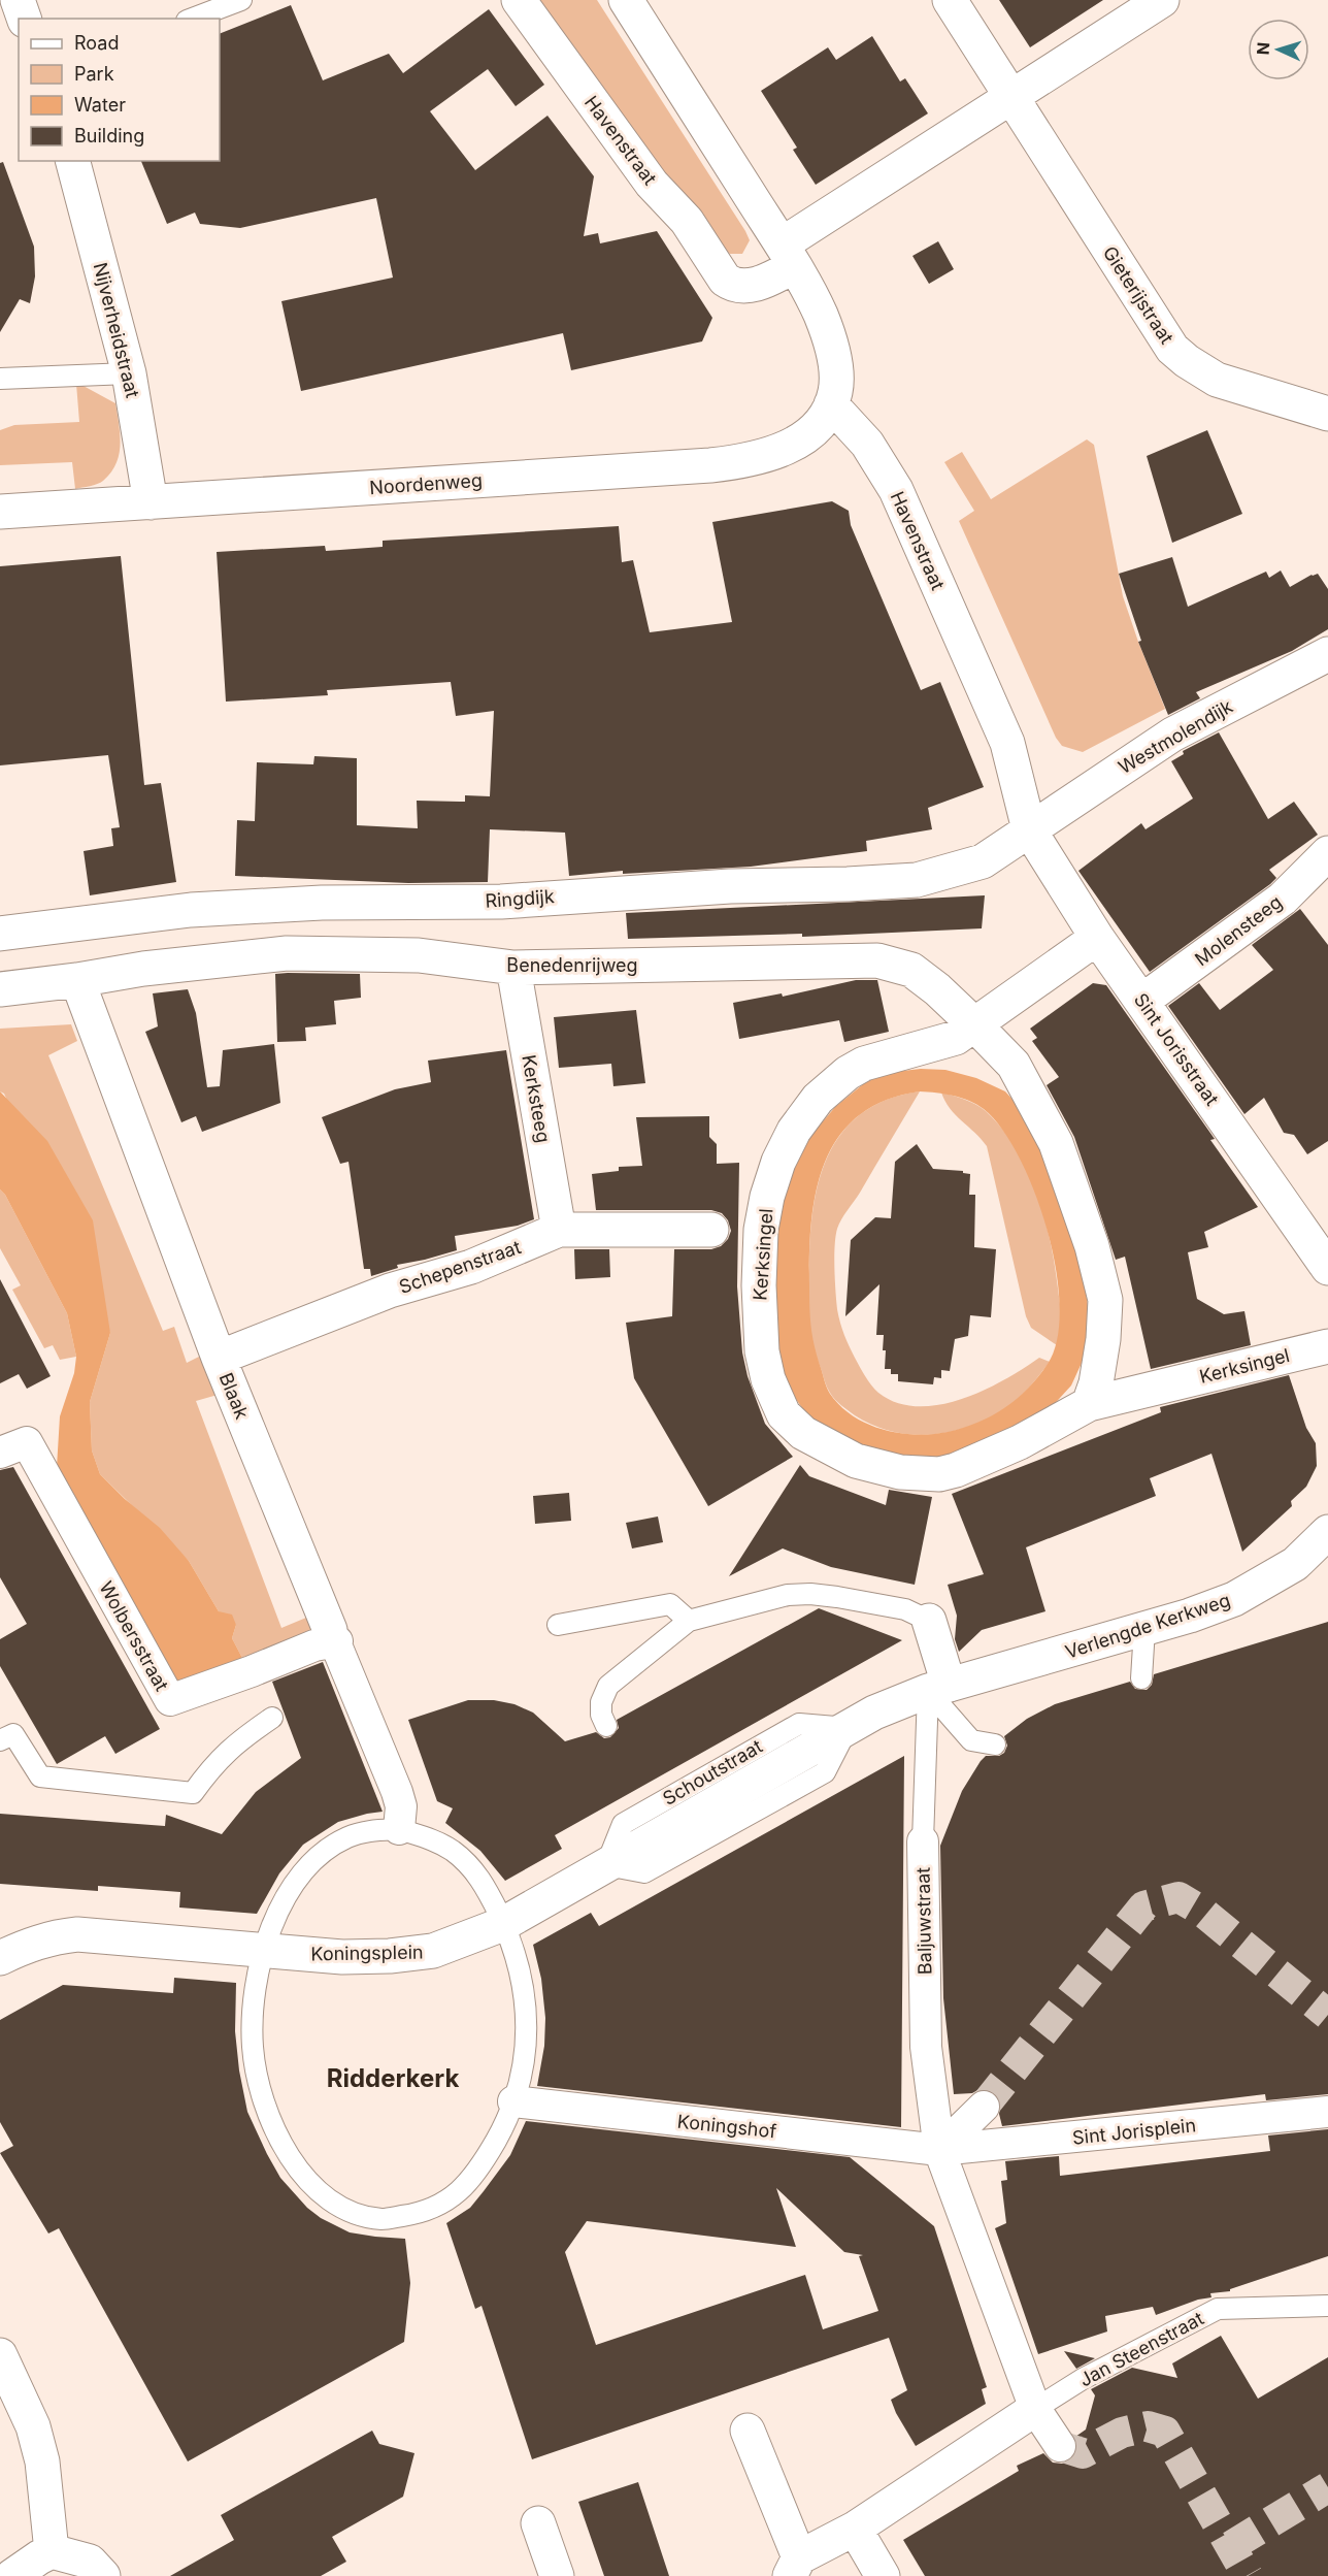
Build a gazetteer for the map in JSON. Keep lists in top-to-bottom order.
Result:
{
  "streets": {
    "street": [
      "Havenstraat",
      "Gieterijstraat",
      "Nijverheidstraat",
      "Noordenweg",
      "Westmolendijk",
      "Ringdijk",
      "Molensteeg",
      "Benedenrijweg",
      "Sint Jorisstraat",
      "Kerksteeg",
      "Kerksingel",
      "Schepenstraat",
      "Blaak",
      "Verlengde Kerkweg",
      "Wolbersstraat",
      "Schoutstraat",
      "Baljuwstraat",
      "Koningsplein",
      "Koningshof",
      "Sint Jorisplein",
      "Jan Steenstraat"
    ]
  },
  "crossings": [
    ["Havenstraat", "Noordenweg"],
    ["Havenstraat", "Westmolendijk"],
    ["Havenstraat", "Ringdijk"],
    ["Havenstraat", "Sint Jorisstraat"],
    ["Nijverheidstraat", "Noordenweg"],
    ["Westmolendijk", "Ringdijk"],
    ["Westmolendijk", "Sint Jorisstraat"],
    ["Ringdijk", "Sint Jorisstraat"],
    ["Molensteeg", "Sint Jorisstraat"],
    ["Benedenrijweg", "Kerksteeg"],
    ["Benedenrijweg", "Kerksingel"],
    ["Benedenrijweg", "Blaak"],
    ["Kerksteeg", "Schepenstraat"],
    ["Schepenstraat", "Blaak"],
    ["Blaak", "Wolbersstraat"],
    ["Verlengde Kerkweg", "Schoutstraat"],
    ["Verlengde Kerkweg", "Baljuwstraat"],
    ["Schoutstraat", "Baljuwstraat"],
    ["Schoutstraat", "Koningsplein"],
    ["Baljuwstraat", "Koningshof"],
    ["Baljuwstraat", "Sint Jorisplein"],
    ["Koningshof", "Sint Jorisplein"]
  ],
  "districts": ["Ridderkerk"],
  "legend": [
    "Road",
    "Park",
    "Water",
    "Building"
  ],
  "north": "left"
}
